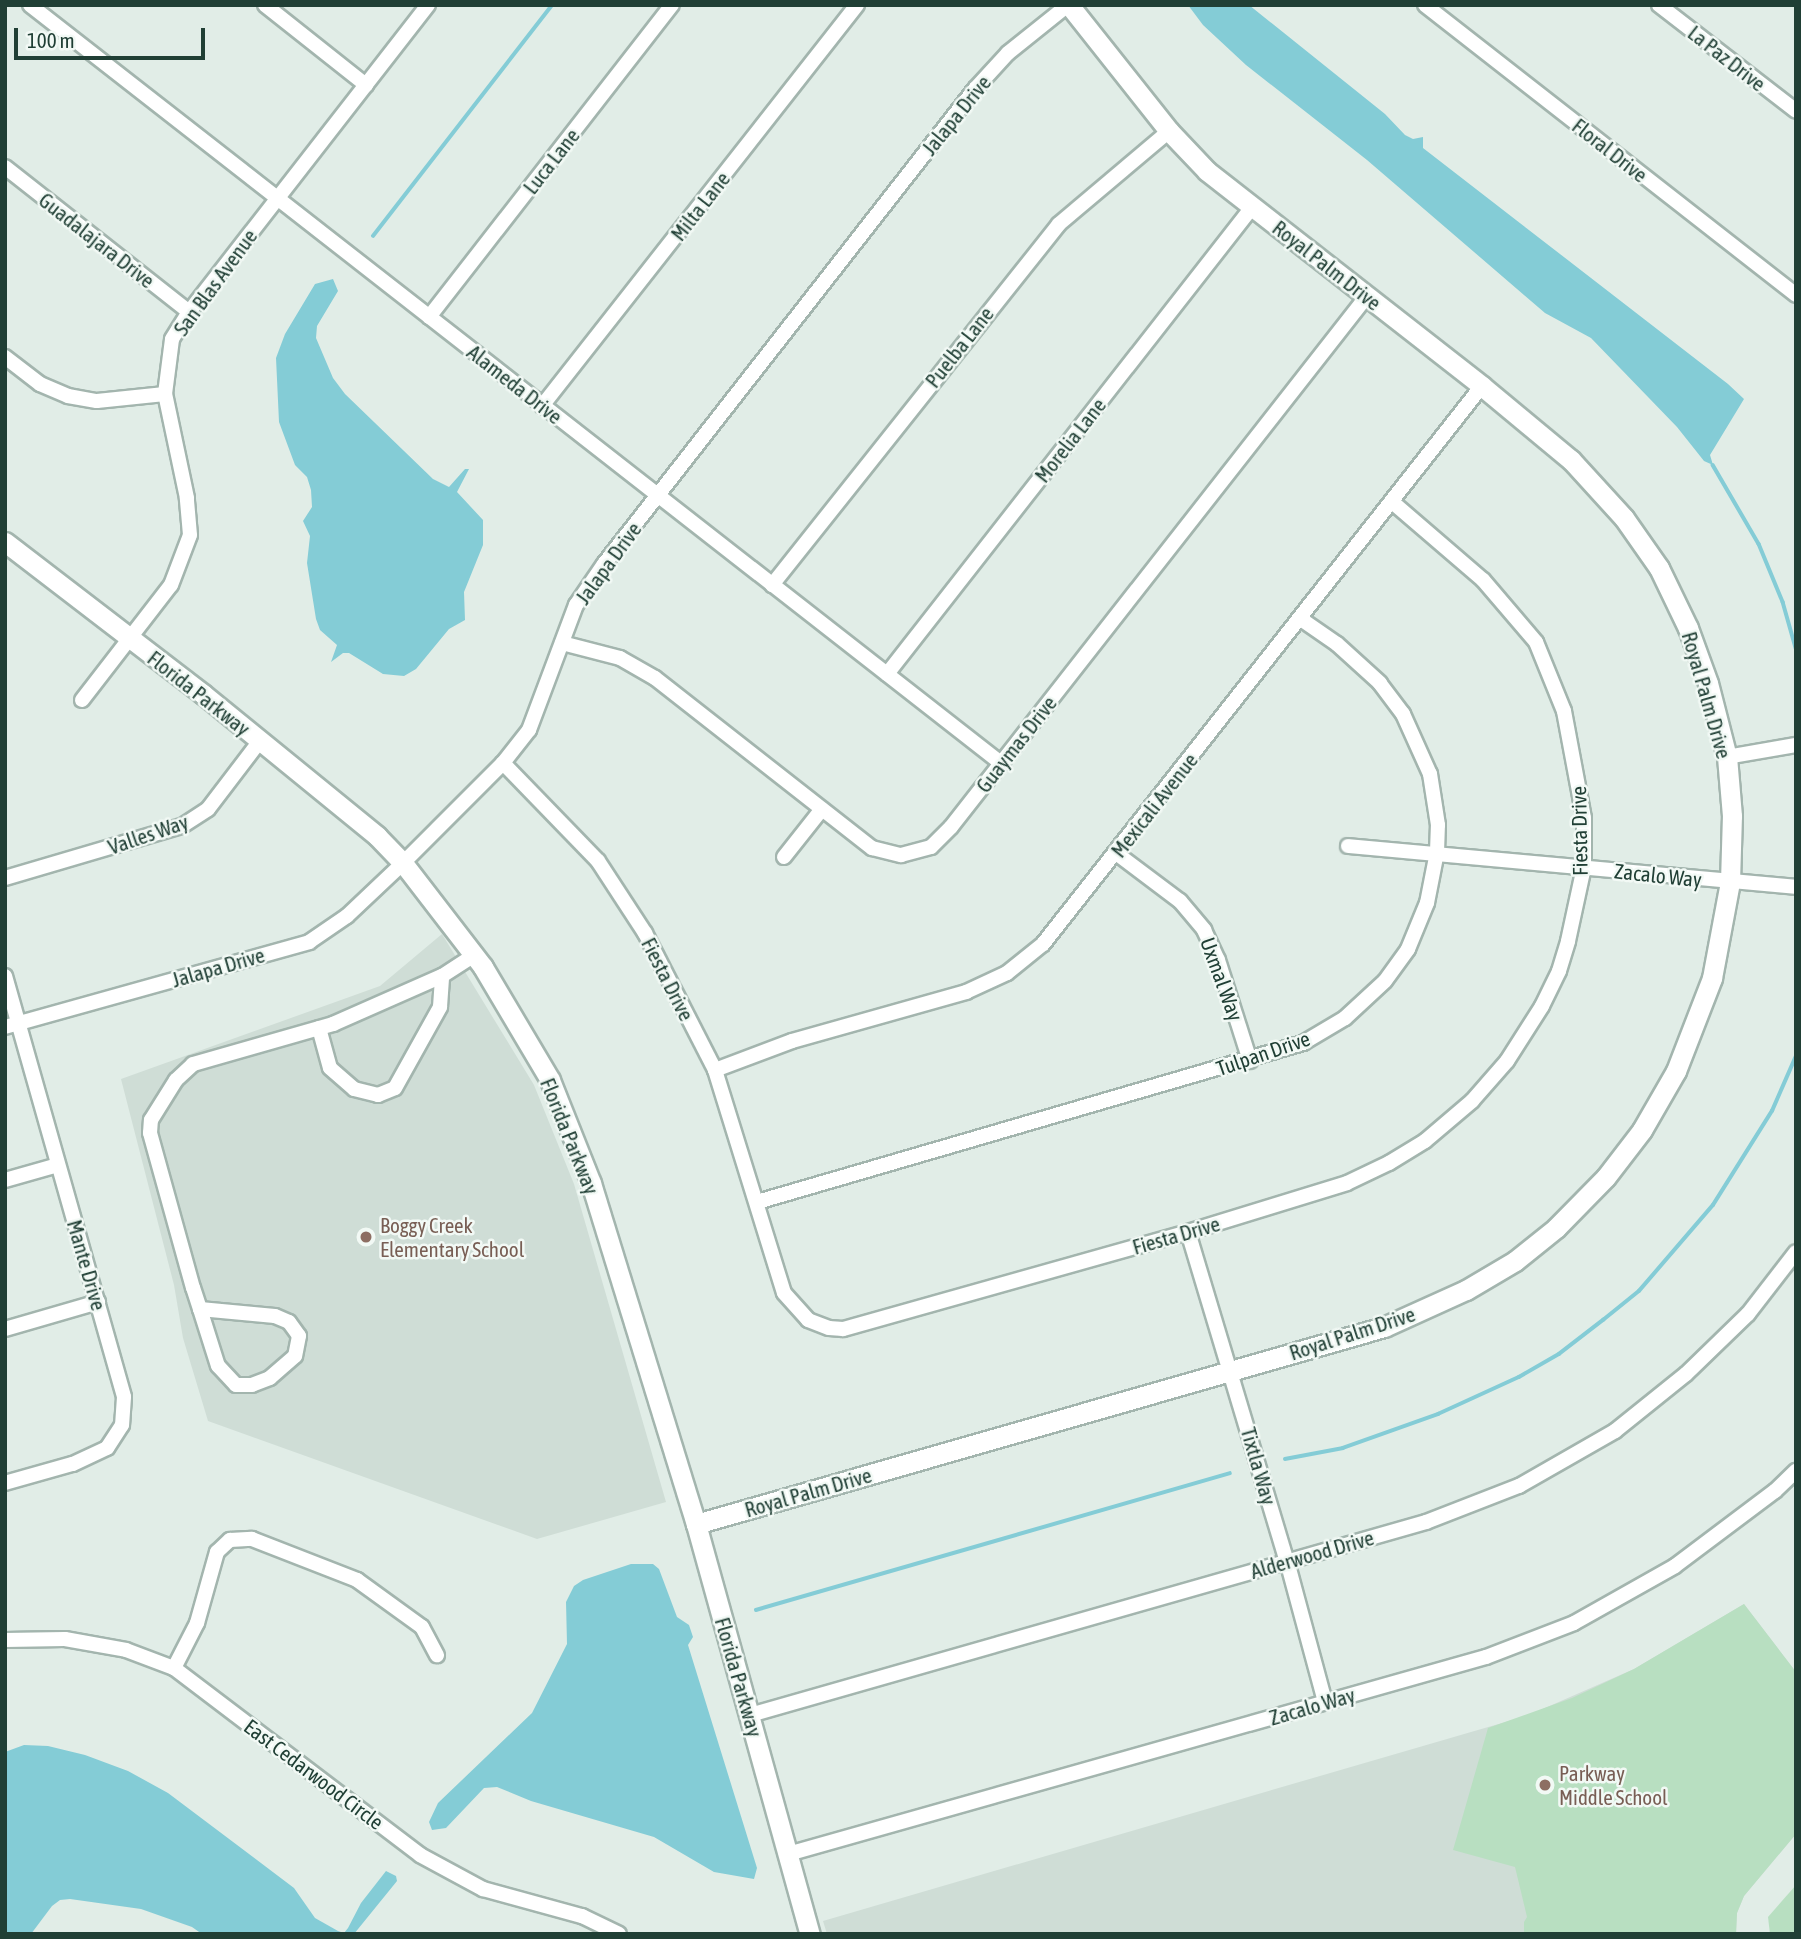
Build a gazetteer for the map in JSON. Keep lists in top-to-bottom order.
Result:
{
  "streets": {
    "street": [
      "La Paz Drive",
      "Jalapa Drive",
      "Floral Drive",
      "Luca Lane",
      "Milta Lane",
      "Guadalajara Drive",
      "Royal Palm Drive",
      "San Blas Avenue",
      "Puelba Lane",
      "Alameda Drive",
      "Morelia Lane",
      "Florida Parkway",
      "Guaymas Drive",
      "Mexicali Avenue",
      "Fiesta Drive",
      "Valles Way",
      "Zacalo Way",
      "Uxmal Way",
      "Tulpan Drive",
      "Mante Drive",
      "Tixtla Way",
      "Alderwood Drive",
      "East Cedarwood Circle"
    ]
  },
  "crossings": [
    ["Jalapa Drive", "Royal Palm Drive"],
    ["Jalapa Drive", "Alameda Drive"],
    ["Jalapa Drive", "Florida Parkway"],
    ["Jalapa Drive", "Guaymas Drive"],
    ["Jalapa Drive", "Fiesta Drive"],
    ["Jalapa Drive", "Mante Drive"],
    ["Luca Lane", "Alameda Drive"],
    ["Milta Lane", "Alameda Drive"],
    ["Guadalajara Drive", "San Blas Avenue"],
    ["Royal Palm Drive", "Puelba Lane"],
    ["Royal Palm Drive", "Morelia Lane"],
    ["Royal Palm Drive", "Florida Parkway"],
    ["Royal Palm Drive", "Guaymas Drive"],
    ["Royal Palm Drive", "Mexicali Avenue"],
    ["Royal Palm Drive", "Zacalo Way"],
    ["Royal Palm Drive", "Tixtla Way"],
    ["San Blas Avenue", "Alameda Drive"],
    ["San Blas Avenue", "Florida Parkway"],
    ["Puelba Lane", "Alameda Drive"],
    ["Alameda Drive", "Morelia Lane"],
    ["Alameda Drive", "Guaymas Drive"],
    ["Florida Parkway", "Valles Way"],
    ["Florida Parkway", "Zacalo Way"],
    ["Florida Parkway", "Alderwood Drive"],
    ["Mexicali Avenue", "Fiesta Drive"],
    ["Mexicali Avenue", "Uxmal Way"],
    ["Mexicali Avenue", "Tulpan Drive"],
    ["Fiesta Drive", "Zacalo Way"],
    ["Fiesta Drive", "Tulpan Drive"],
    ["Fiesta Drive", "Tixtla Way"],
    ["Zacalo Way", "Tulpan Drive"],
    ["Zacalo Way", "Tixtla Way"],
    ["Uxmal Way", "Tulpan Drive"],
    ["Tixtla Way", "Alderwood Drive"]
  ],
  "places": ["Boggy Creek Elementary School", "Parkway Middle School"],
  "scale_bar": "100 m"
}
